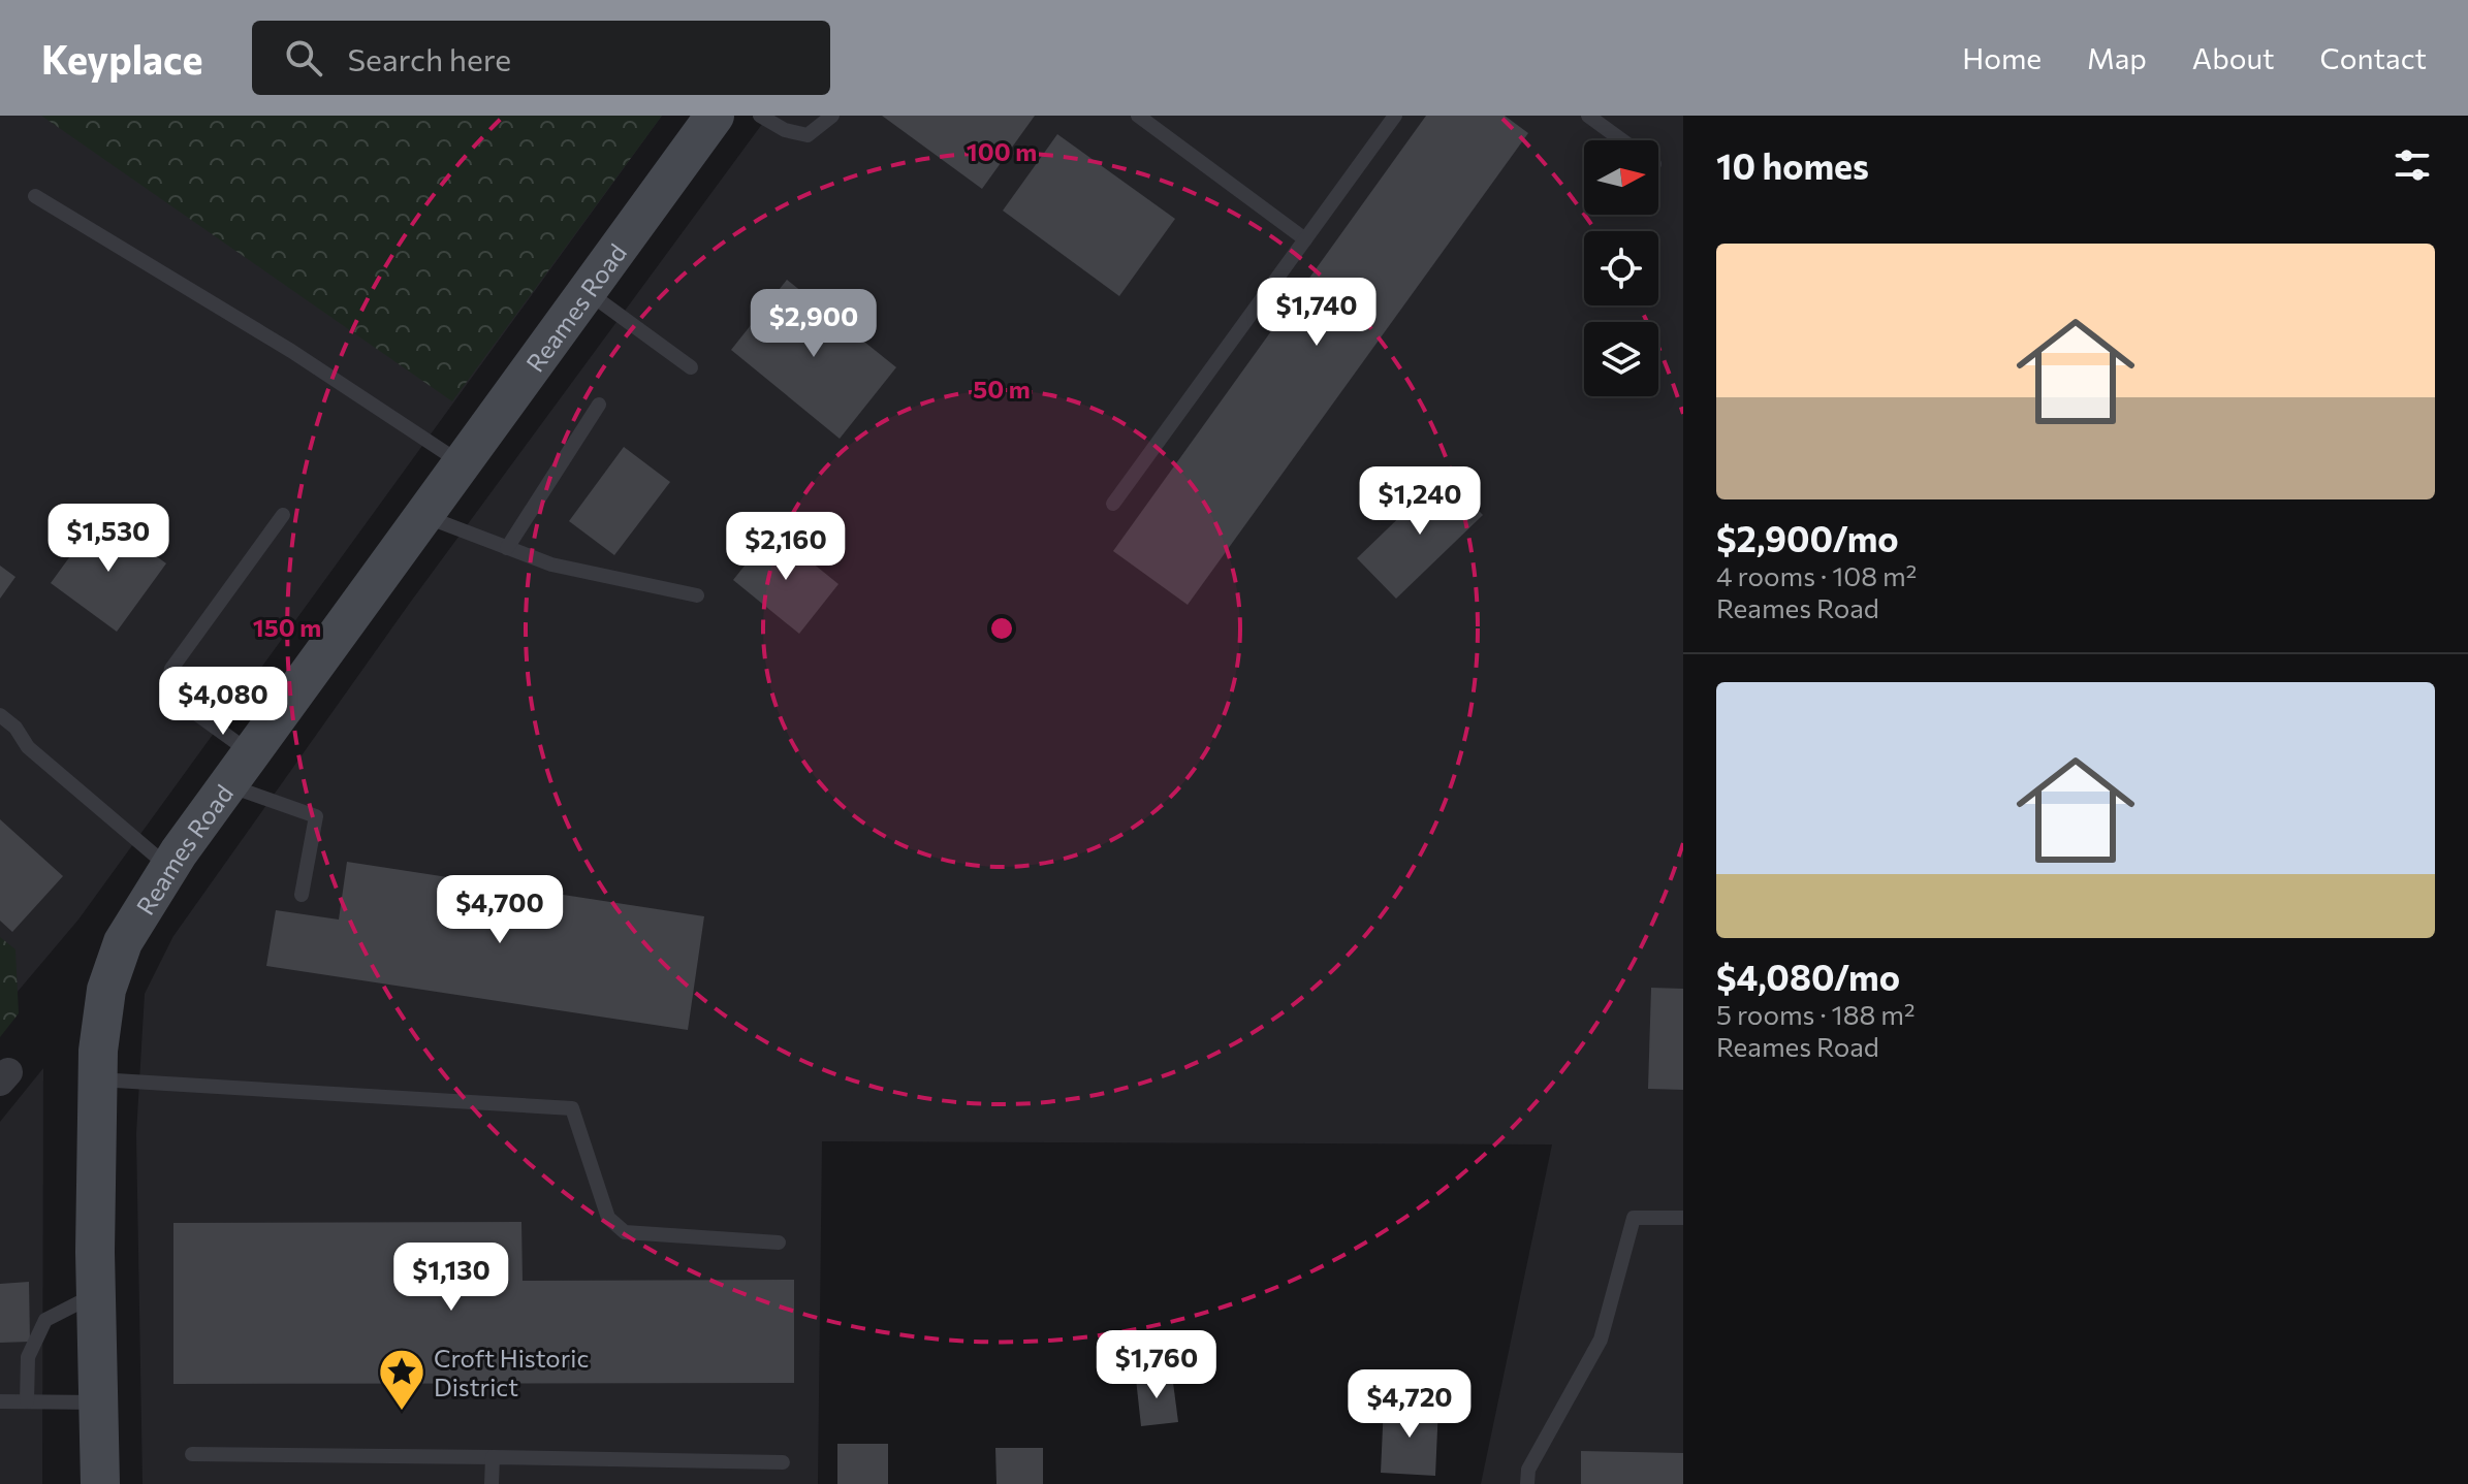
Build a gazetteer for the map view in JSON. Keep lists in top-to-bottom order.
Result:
{
  "streets": {
    "main road": ["Reames Road"]
  },
  "places": {
    "place": ["Croft Historic District"]
  },
  "north": "right",
  "page": {
    "header": "Keyplace",
    "search": "Search here",
    "nav": [
      "Home",
      "Map",
      "About",
      "Contact"
    ],
    "heading": "10 homes",
    "list": [
      {
        "name": "$2,900/mo",
        "note": "4 rooms · 108 m² · Reames Road"
      },
      {
        "name": "$4,080/mo",
        "note": "5 rooms · 188 m² · Reames Road"
      }
    ],
    "price": [
      "$1,740",
      "$2,900",
      "$1,240",
      "$1,530",
      "$2,160",
      "$4,080",
      "$4,700",
      "$1,130",
      "$1,760",
      "$4,720"
    ]
  },
  "rings": ["100 m", "50 m", "150 m"]
}
